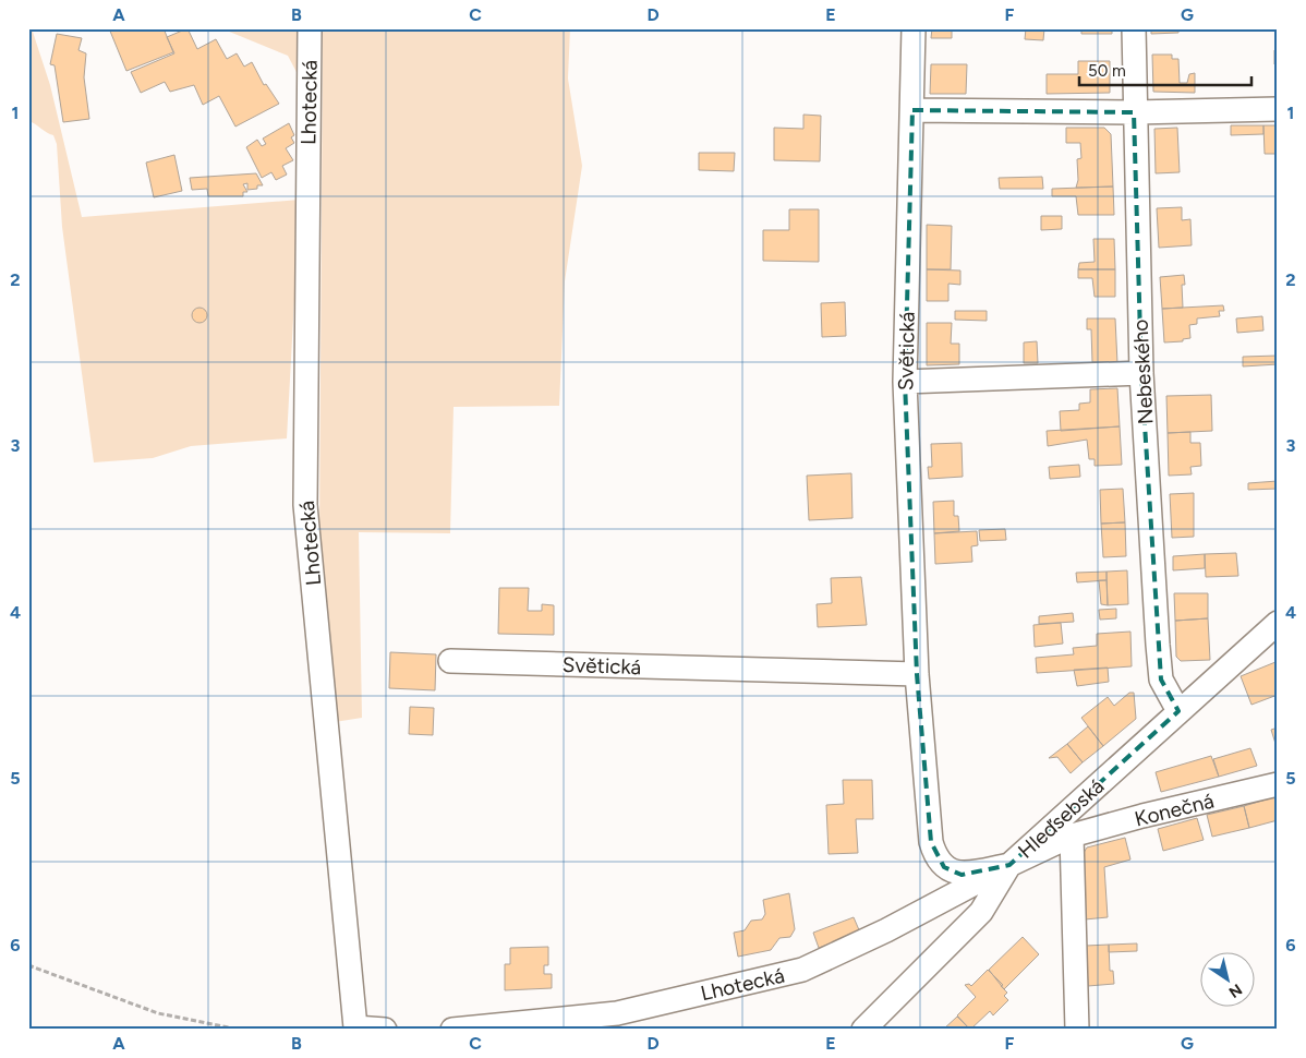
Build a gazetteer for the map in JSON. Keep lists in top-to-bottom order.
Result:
{
  "streets": {
    "street": [
      "Lhotecká",
      "Světická",
      "Nebeského",
      "Konečná",
      "Hleďsebská"
    ]
  },
  "crossings": [
    ["Lhotecká", "Světická"],
    ["Lhotecká", "Konečná"],
    ["Lhotecká", "Hleďsebská"],
    ["Světická", "Konečná"],
    ["Světická", "Hleďsebská"],
    ["Nebeského", "Hleďsebská"],
    ["Konečná", "Hleďsebská"]
  ],
  "scale_bar": "50 m",
  "north": "bottom right",
  "grid": {
    "columns": [
      "A",
      "B",
      "C",
      "D",
      "E",
      "F",
      "G"
    ],
    "rows": [
      "1",
      "2",
      "3",
      "4",
      "5",
      "6"
    ]
  }
}
